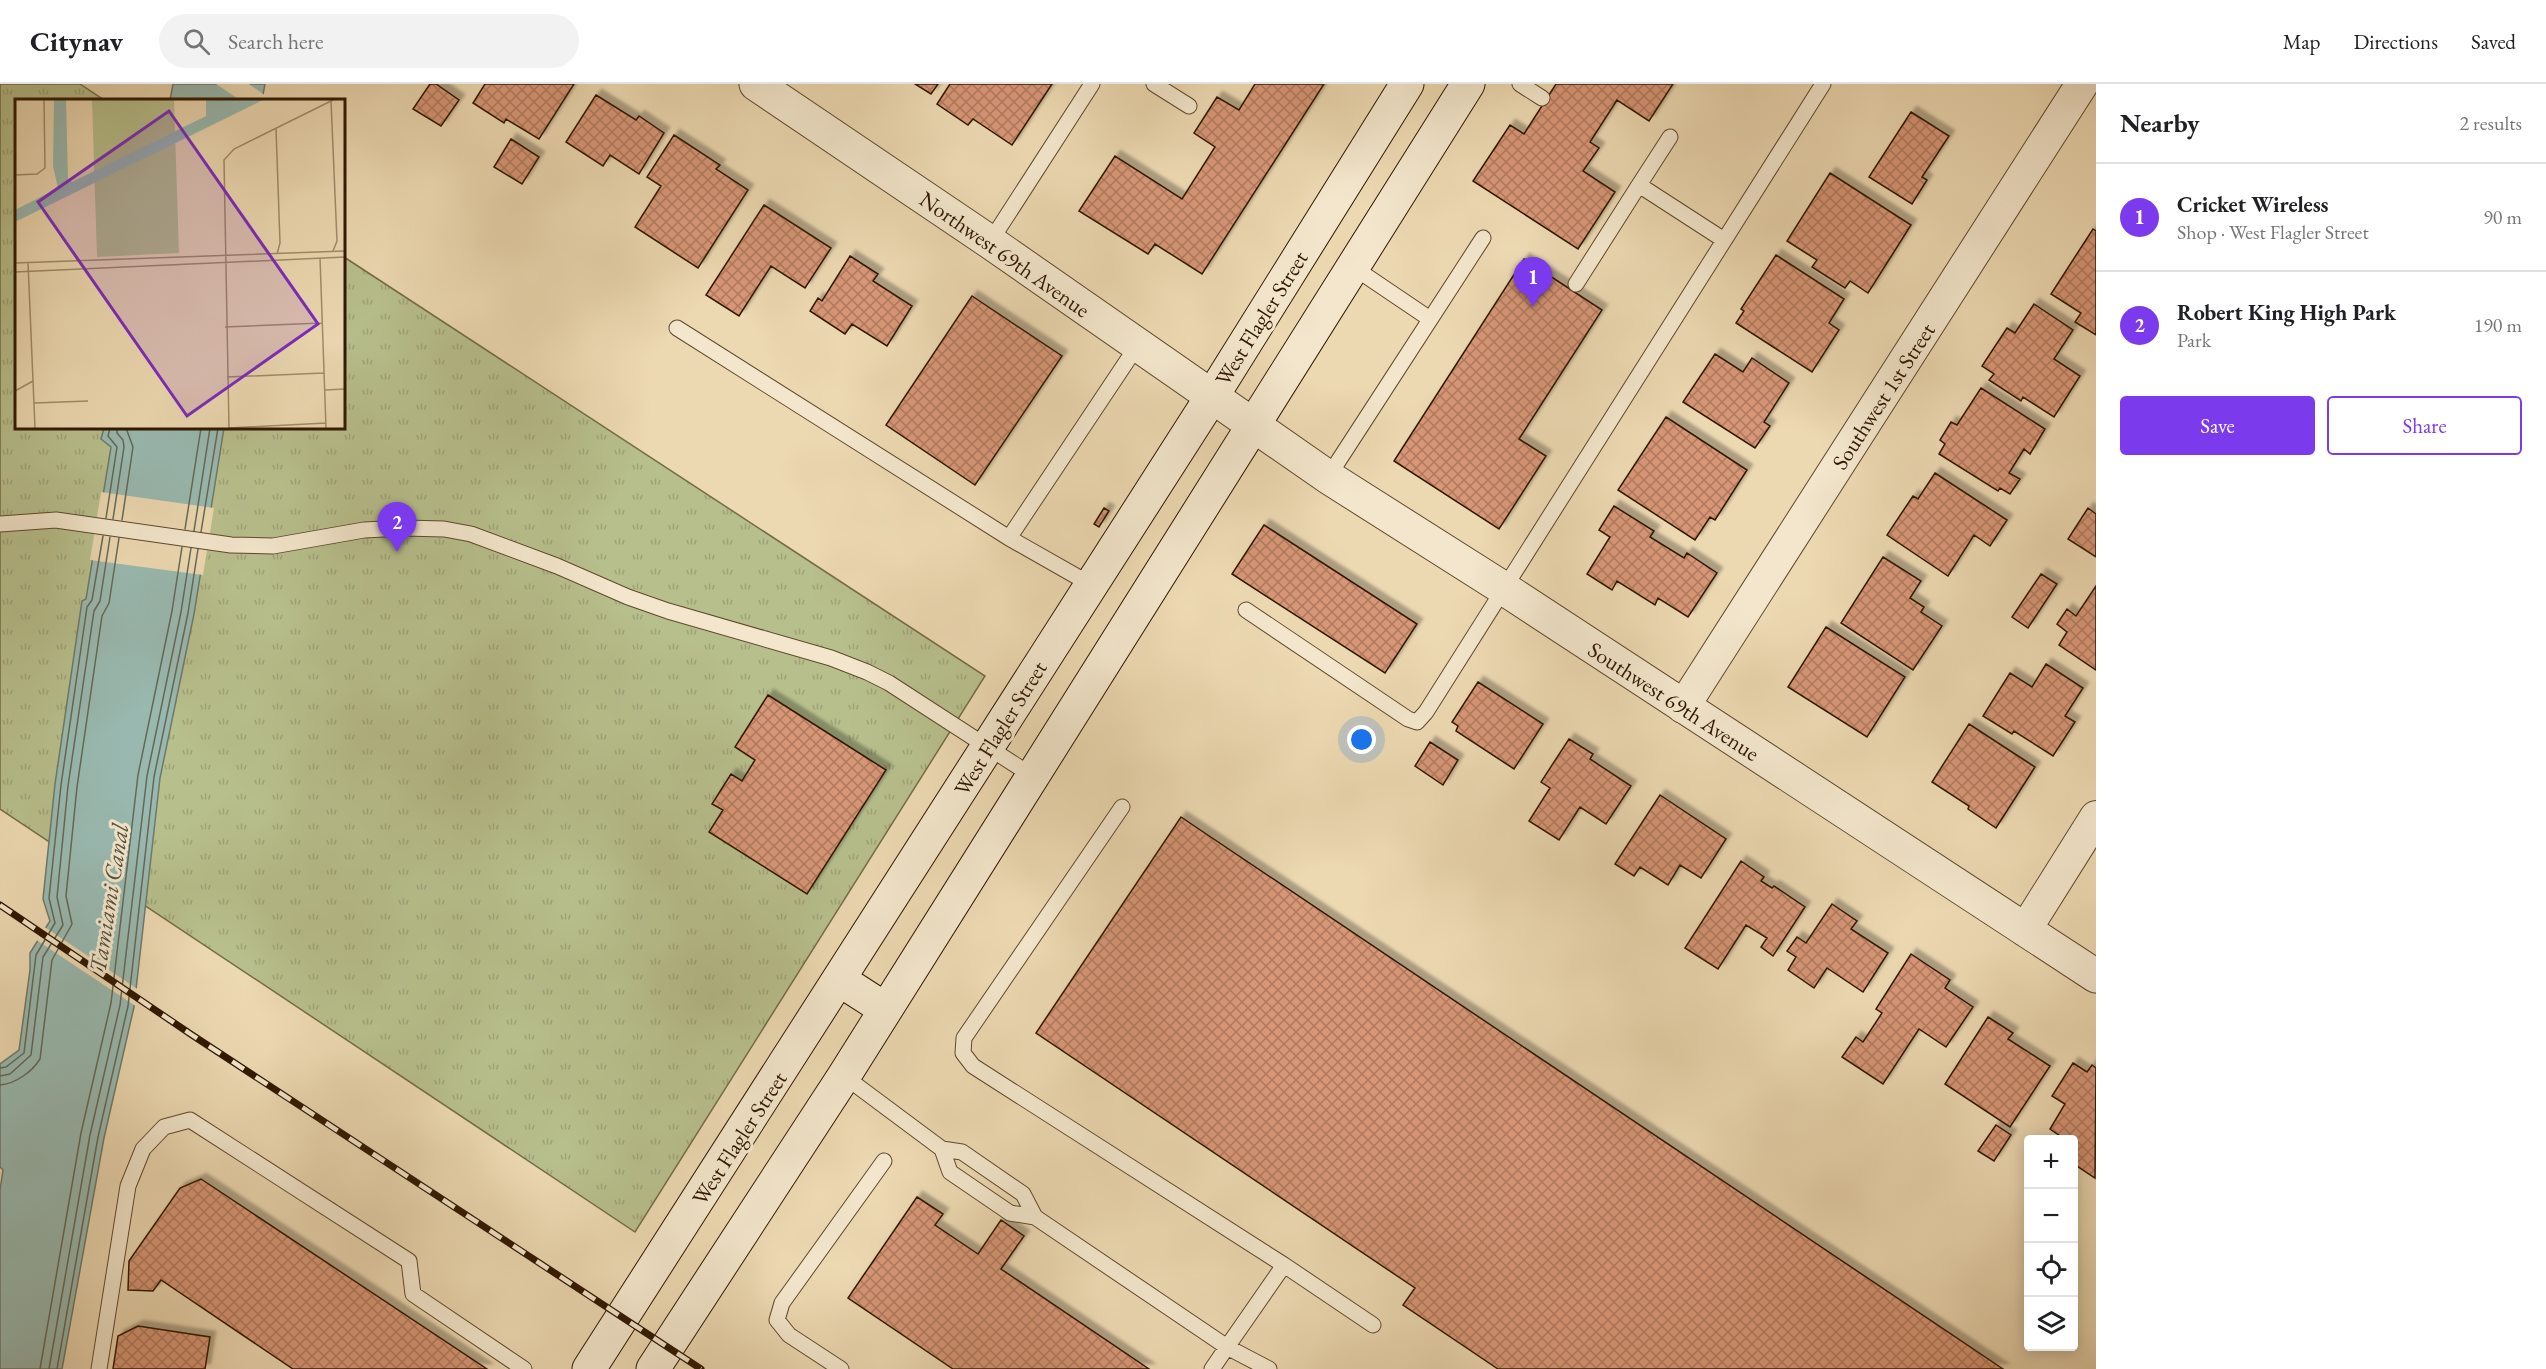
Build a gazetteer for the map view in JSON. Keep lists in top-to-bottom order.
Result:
{
  "streets": {
    "main road": ["Northwest 69th Avenue", "West Flagler Street", "Southwest 69th Avenue"],
    "street": ["Southwest 1st Street"]
  },
  "crossings": [
    ["Northwest 69th Avenue", "West Flagler Street"],
    ["Northwest 69th Avenue", "Southwest 69th Avenue"],
    ["Southwest 1st Street", "Southwest 69th Avenue"]
  ],
  "water": ["Tamiami Canal"],
  "page": {
    "header": "Citynav",
    "search": "Search here",
    "nav": ["Map", "Directions", "Saved"],
    "heading": ["Nearby", "2 results"],
    "list": [
      {
        "mark": "1",
        "name": "Cricket Wireless",
        "note": "Shop · West Flagler Street",
        "value": "90 m"
      },
      {
        "mark": "2",
        "name": "Robert King High Park",
        "note": "Park",
        "value": "190 m"
      }
    ],
    "pins": ["1", "2"],
    "buttons": ["Save", "Share"],
    "map_buttons": ["+", "−"]
  }
}
